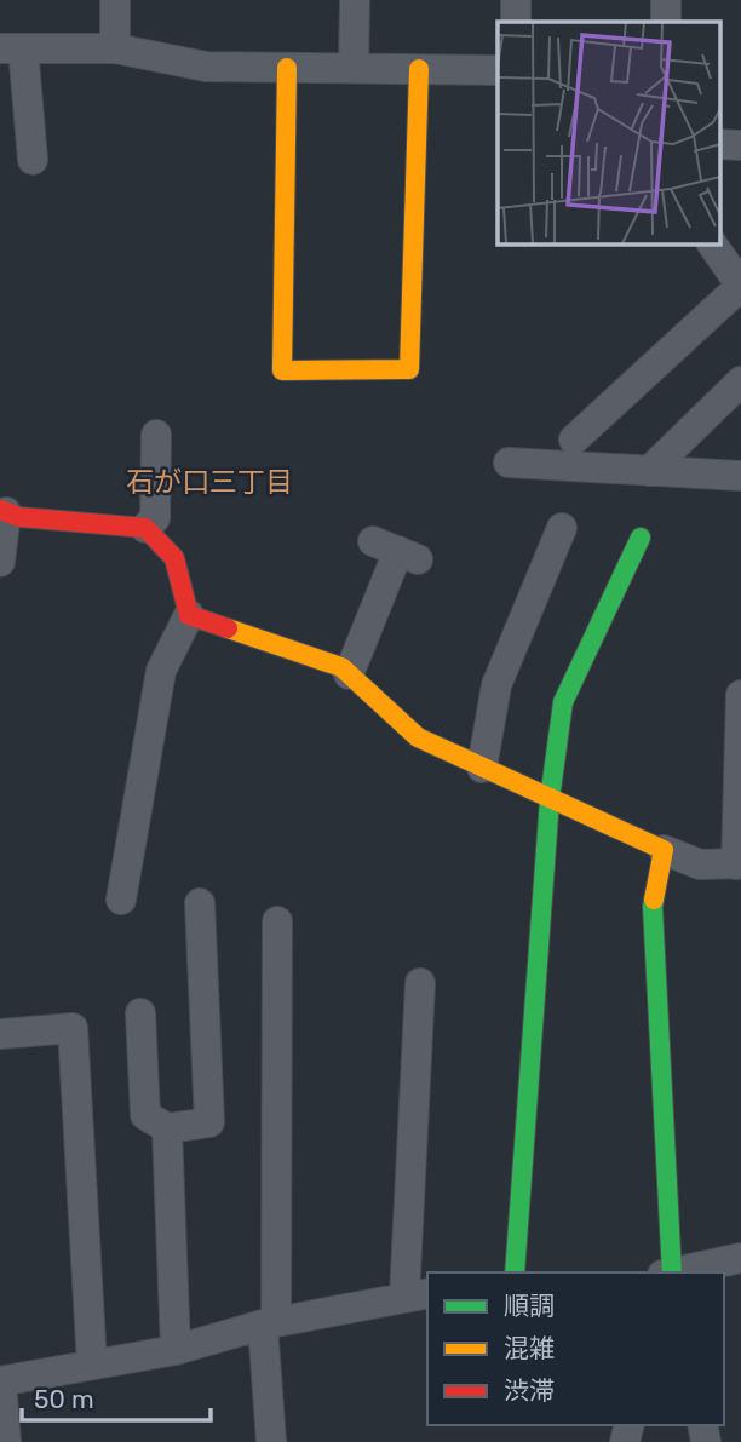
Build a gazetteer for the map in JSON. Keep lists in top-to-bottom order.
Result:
{
  "districts": ["石が口三丁目"],
  "legend": ["順調", "混雑", "渋滞"],
  "scale_bar": "50 m"
}
